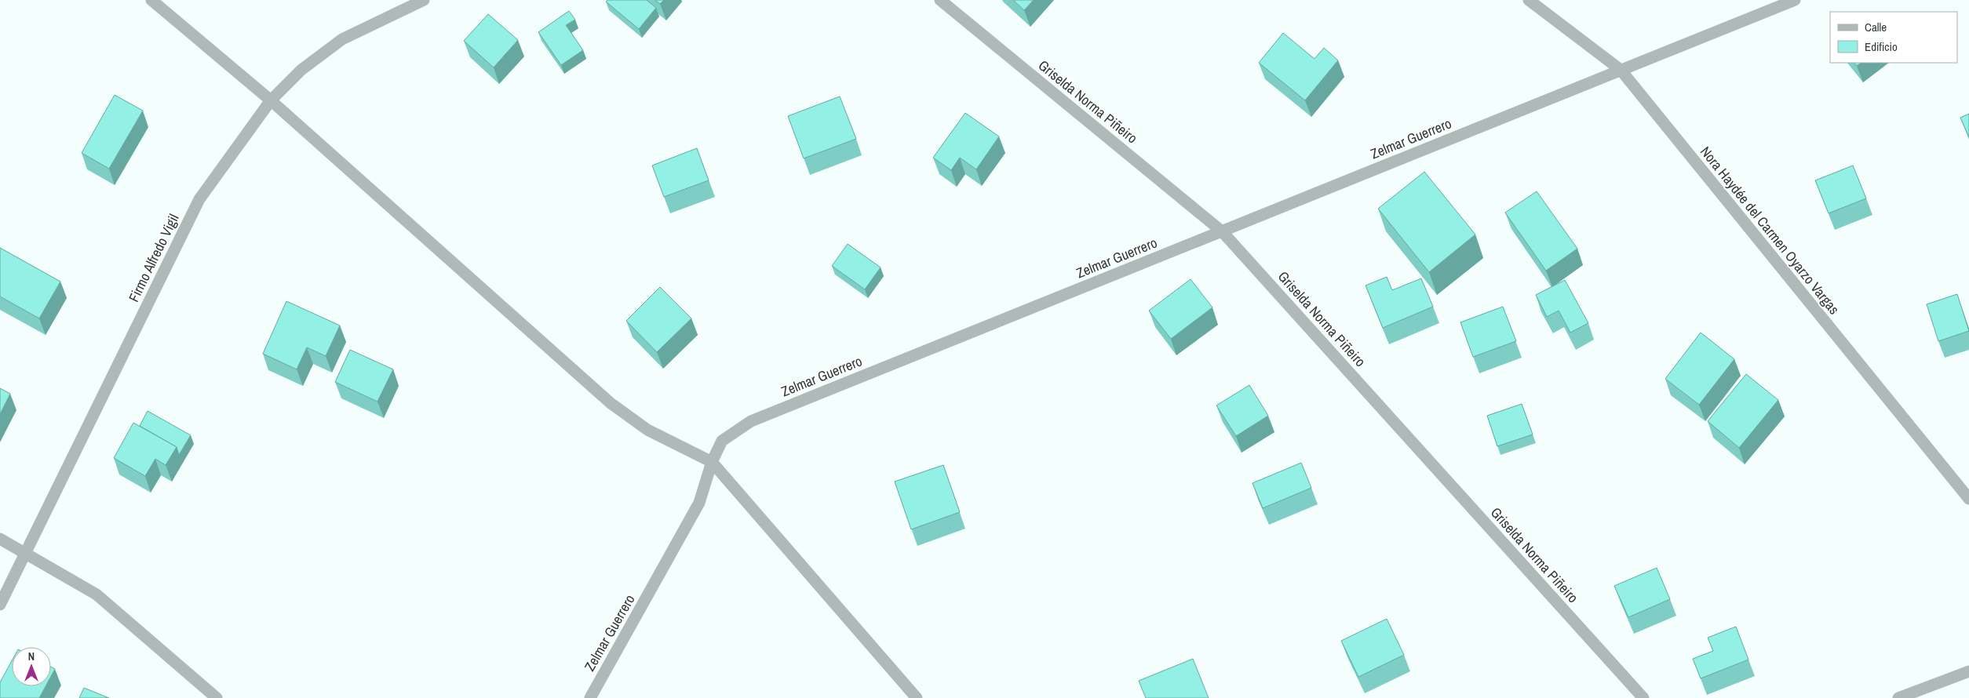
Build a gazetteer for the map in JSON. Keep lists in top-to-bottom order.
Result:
{
  "streets": {
    "street": [
      "Griselda Norma Piñeiro",
      "Zelmar Guerrero",
      "Nora Haydée del Carmen Oyarzo Vargas",
      "Firmo Alfredo Vigil"
    ]
  },
  "crossings": [
    ["Griselda Norma Piñeiro", "Zelmar Guerrero"],
    ["Zelmar Guerrero", "Nora Haydée del Carmen Oyarzo Vargas"]
  ],
  "legend": ["Calle", "Edificio"],
  "north": "top"
}
